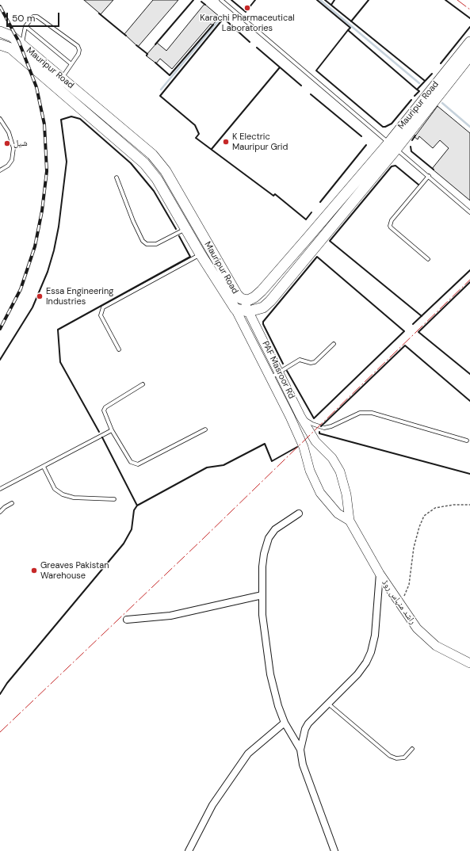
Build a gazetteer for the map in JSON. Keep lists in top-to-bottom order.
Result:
{
  "streets": {
    "main road": ["Mauripur Road", "PAF Masroor Rd", "راشد منہاس روڈ"]
  },
  "crossings": [
    ["Mauripur Road", "PAF Masroor Rd"],
    ["PAF Masroor Rd", "راشد منہاس روڈ"]
  ],
  "places": [
    "Karachi Pharmaceutical Laboratories",
    "K Electric Mauripur Grid",
    "شیل",
    "Essa Engineering Industries",
    "Greaves Pakistan Warehouse"
  ],
  "scale_bar": "50 m"
}
